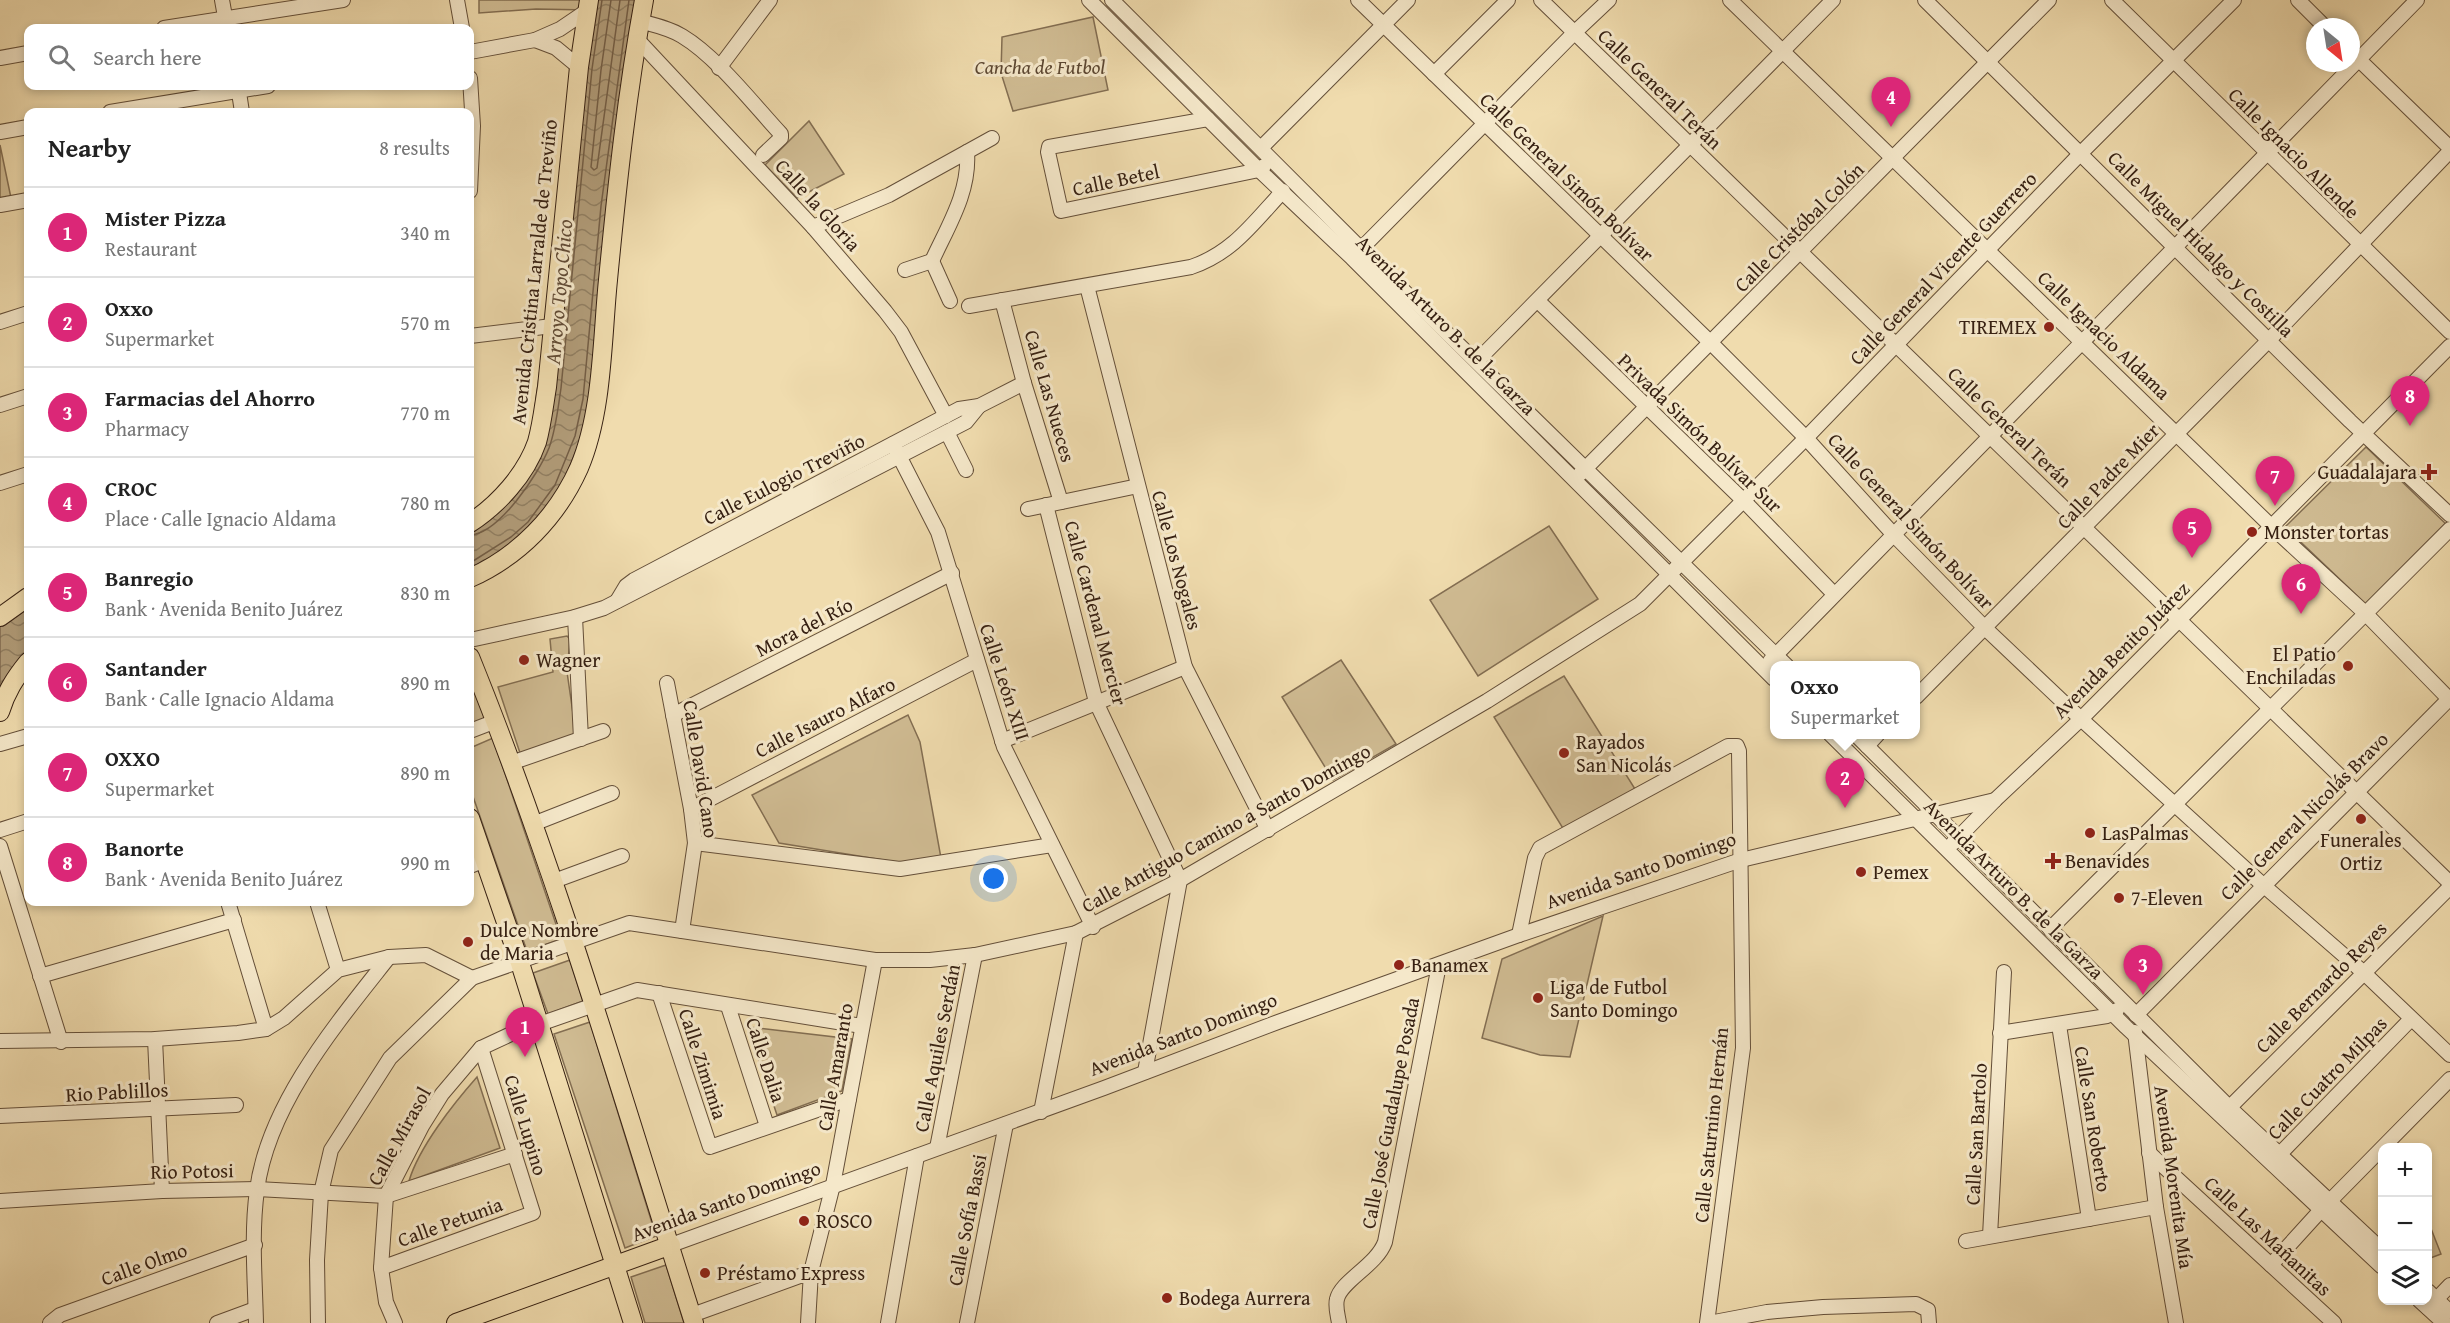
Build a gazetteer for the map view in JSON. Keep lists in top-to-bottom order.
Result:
{
  "streets": {
    "main road": ["Avenida Cristina Larralde de Treviño", "Avenida Santo Domingo"],
    "street": [
      "Calle General Terán",
      "Calle Ignacio Allende",
      "Calle General Simón Bolívar",
      "Calle Betel",
      "Calle la Gloria",
      "Calle Cristóbal Colón",
      "Calle Miguel Hidalgo y Costilla",
      "Calle General Vicente Guerrero",
      "Avenida Arturo B. de la Garza",
      "Calle Ignacio Aldama",
      "Calle Las Nueces",
      "Privada Simón Bolívar Sur",
      "Calle Padre Mier",
      "Calle Eulogio Treviño",
      "Calle Los Nogales",
      "Calle Cardenal Mercier",
      "Mora del Río",
      "Avenida Benito Juárez",
      "Calle León XIII",
      "Calle Isauro Alfaro",
      "Calle David Cano",
      "Calle General Nicolás Bravo",
      "Calle Antiguo Camino a Santo Domingo",
      "Calle Bernardo Reyes",
      "Calle Aquiles Serdán",
      "Calle Dalia",
      "Calle Zimimia",
      "Calle Amaranto",
      "Calle Cuatro Milpas",
      "Rio Pablillos",
      "Calle José Guadalupe Posada",
      "Calle San Roberto",
      "Calle Lupino",
      "Calle Saturnino Hernán",
      "Calle San Bartolo",
      "Calle Mirasol",
      "Rio Potosi",
      "Avenida Morenita Mía",
      "Calle Sofía Bassi",
      "Calle Petunia",
      "Calle Las Mañanitas",
      "Calle Olmo"
    ]
  },
  "crossings": [
    ["Calle General Terán", "Calle Cristóbal Colón"],
    ["Calle General Terán", "Calle General Vicente Guerrero"],
    ["Calle General Terán", "Calle Padre Mier"],
    ["Calle General Terán", "Avenida Benito Juárez"],
    ["Calle General Terán", "Calle General Nicolás Bravo"],
    ["Calle General Terán", "Calle Bernardo Reyes"],
    ["Calle Ignacio Allende", "Calle General Vicente Guerrero"],
    ["Calle Ignacio Allende", "Calle Padre Mier"],
    ["Calle General Simón Bolívar", "Calle Cristóbal Colón"],
    ["Calle General Simón Bolívar", "Calle General Vicente Guerrero"],
    ["Calle General Simón Bolívar", "Calle Padre Mier"],
    ["Calle General Simón Bolívar", "Avenida Benito Juárez"],
    ["Calle General Simón Bolívar", "Calle General Nicolás Bravo"],
    ["Calle General Simón Bolívar", "Calle Bernardo Reyes"],
    ["Calle General Simón Bolívar", "Calle Cuatro Milpas"],
    ["Calle Betel", "Avenida Arturo B. de la Garza"],
    ["Calle la Gloria", "Calle Eulogio Treviño"],
    ["Calle Cristóbal Colón", "Calle Miguel Hidalgo y Costilla"],
    ["Calle Cristóbal Colón", "Avenida Arturo B. de la Garza"],
    ["Calle Cristóbal Colón", "Calle Ignacio Aldama"],
    ["Calle Cristóbal Colón", "Privada Simón Bolívar Sur"],
    ["Calle Miguel Hidalgo y Costilla", "Calle General Vicente Guerrero"],
    ["Calle Miguel Hidalgo y Costilla", "Calle Padre Mier"],
    ["Calle Miguel Hidalgo y Costilla", "Avenida Benito Juárez"],
    ["Calle General Vicente Guerrero", "Avenida Arturo B. de la Garza"],
    ["Calle General Vicente Guerrero", "Calle Ignacio Aldama"],
    ["Calle General Vicente Guerrero", "Privada Simón Bolívar Sur"],
    ["Calle General Vicente Guerrero", "Calle Antiguo Camino a Santo Domingo"],
    ["Avenida Arturo B. de la Garza", "Avenida Benito Juárez"],
    ["Avenida Arturo B. de la Garza", "Calle General Nicolás Bravo"],
    ["Avenida Arturo B. de la Garza", "Calle Antiguo Camino a Santo Domingo"],
    ["Avenida Arturo B. de la Garza", "Avenida Santo Domingo"],
    ["Avenida Arturo B. de la Garza", "Calle Bernardo Reyes"],
    ["Avenida Arturo B. de la Garza", "Calle Cuatro Milpas"],
    ["Avenida Arturo B. de la Garza", "Avenida Morenita Mía"],
    ["Calle Ignacio Aldama", "Calle Padre Mier"],
    ["Calle Ignacio Aldama", "Avenida Benito Juárez"],
    ["Calle Ignacio Aldama", "Calle General Nicolás Bravo"],
    ["Calle Las Nueces", "Calle Eulogio Treviño"],
    ["Calle Eulogio Treviño", "Calle León XIII"],
    ["Calle Los Nogales", "Calle Antiguo Camino a Santo Domingo"],
    ["Calle Cardenal Mercier", "Calle Antiguo Camino a Santo Domingo"],
    ["Mora del Río", "Calle León XIII"],
    ["Mora del Río", "Calle David Cano"],
    ["Calle León XIII", "Calle Isauro Alfaro"],
    ["Calle León XIII", "Calle Antiguo Camino a Santo Domingo"],
    ["Calle Isauro Alfaro", "Calle David Cano"],
    ["Calle David Cano", "Calle Antiguo Camino a Santo Domingo"],
    ["Calle General Nicolás Bravo", "Avenida Morenita Mía"],
    ["Calle Antiguo Camino a Santo Domingo", "Calle Aquiles Serdán"],
    ["Calle Antiguo Camino a Santo Domingo", "Calle Amaranto"],
    ["Calle Antiguo Camino a Santo Domingo", "Rio Potosi"],
    ["Avenida Santo Domingo", "Calle Aquiles Serdán"],
    ["Avenida Santo Domingo", "Calle Amaranto"],
    ["Avenida Santo Domingo", "Calle José Guadalupe Posada"],
    ["Avenida Santo Domingo", "Calle Saturnino Hernán"],
    ["Avenida Santo Domingo", "Calle Sofía Bassi"],
    ["Calle Dalia", "Calle Zimimia"],
    ["Calle Dalia", "Calle Mirasol"],
    ["Calle Zimimia", "Calle Mirasol"],
    ["Calle Amaranto", "Calle Mirasol"],
    ["Calle Lupino", "Calle Mirasol"],
    ["Calle Lupino", "Calle Petunia"],
    ["Calle Mirasol", "Rio Potosi"],
    ["Calle Mirasol", "Calle Petunia"],
    ["Avenida Morenita Mía", "Calle Las Mañanitas"]
  ],
  "water": ["Arroyo Topo Chico"],
  "parks": ["Cancha de Futbol"],
  "places": {
    "other": [
      "TIREMEX",
      "Monster tortas",
      "Wagner",
      "El Patio Enchiladas",
      "Rayados San Nicolás",
      "Funerales Ortiz",
      "LasPalmas",
      "Pemex",
      "7-Eleven",
      "Dulce Nombre de Maria",
      "Banamex",
      "Liga de Futbol Santo Domingo",
      "ROSCO",
      "Préstamo Express",
      "Bodega Aurrera"
    ],
    "health": ["Guadalajara", "Benavides"]
  },
  "north": "bottom right",
  "page": {
    "search": "Search here",
    "pins": [
      "4",
      "8",
      "7",
      "5",
      "6",
      "2",
      "3",
      "1"
    ],
    "heading": ["Nearby", "8 results"],
    "list": [
      {
        "mark": "1",
        "name": "Mister Pizza",
        "note": "Restaurant",
        "value": "340 m"
      },
      {
        "mark": "2",
        "name": "Oxxo",
        "note": "Supermarket",
        "value": "570 m"
      },
      {
        "mark": "3",
        "name": "Farmacias del Ahorro",
        "note": "Pharmacy",
        "value": "770 m"
      },
      {
        "mark": "4",
        "name": "CROC",
        "note": "Place · Calle Ignacio Aldama",
        "value": "780 m"
      },
      {
        "mark": "5",
        "name": "Banregio",
        "note": "Bank · Avenida Benito Juárez",
        "value": "830 m"
      },
      {
        "mark": "6",
        "name": "Santander",
        "note": "Bank · Calle Ignacio Aldama",
        "value": "890 m"
      },
      {
        "mark": "7",
        "name": "OXXO",
        "note": "Supermarket",
        "value": "890 m"
      },
      {
        "mark": "8",
        "name": "Banorte",
        "note": "Bank · Avenida Benito Juárez",
        "value": "990 m"
      }
    ],
    "popup": ["Oxxo", "Supermarket"],
    "map_buttons": ["+", "−"]
  }
}
